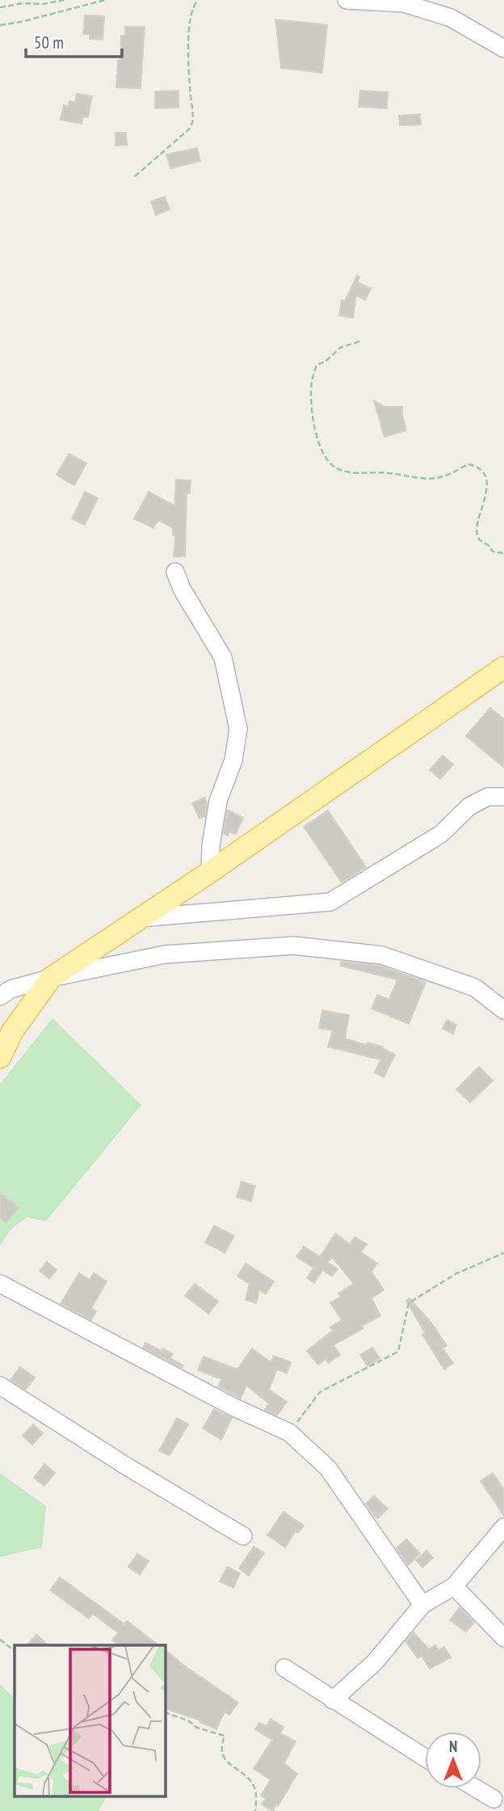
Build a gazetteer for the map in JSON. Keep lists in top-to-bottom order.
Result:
{
  "scale_bar": "50 m",
  "north": "top"
}
